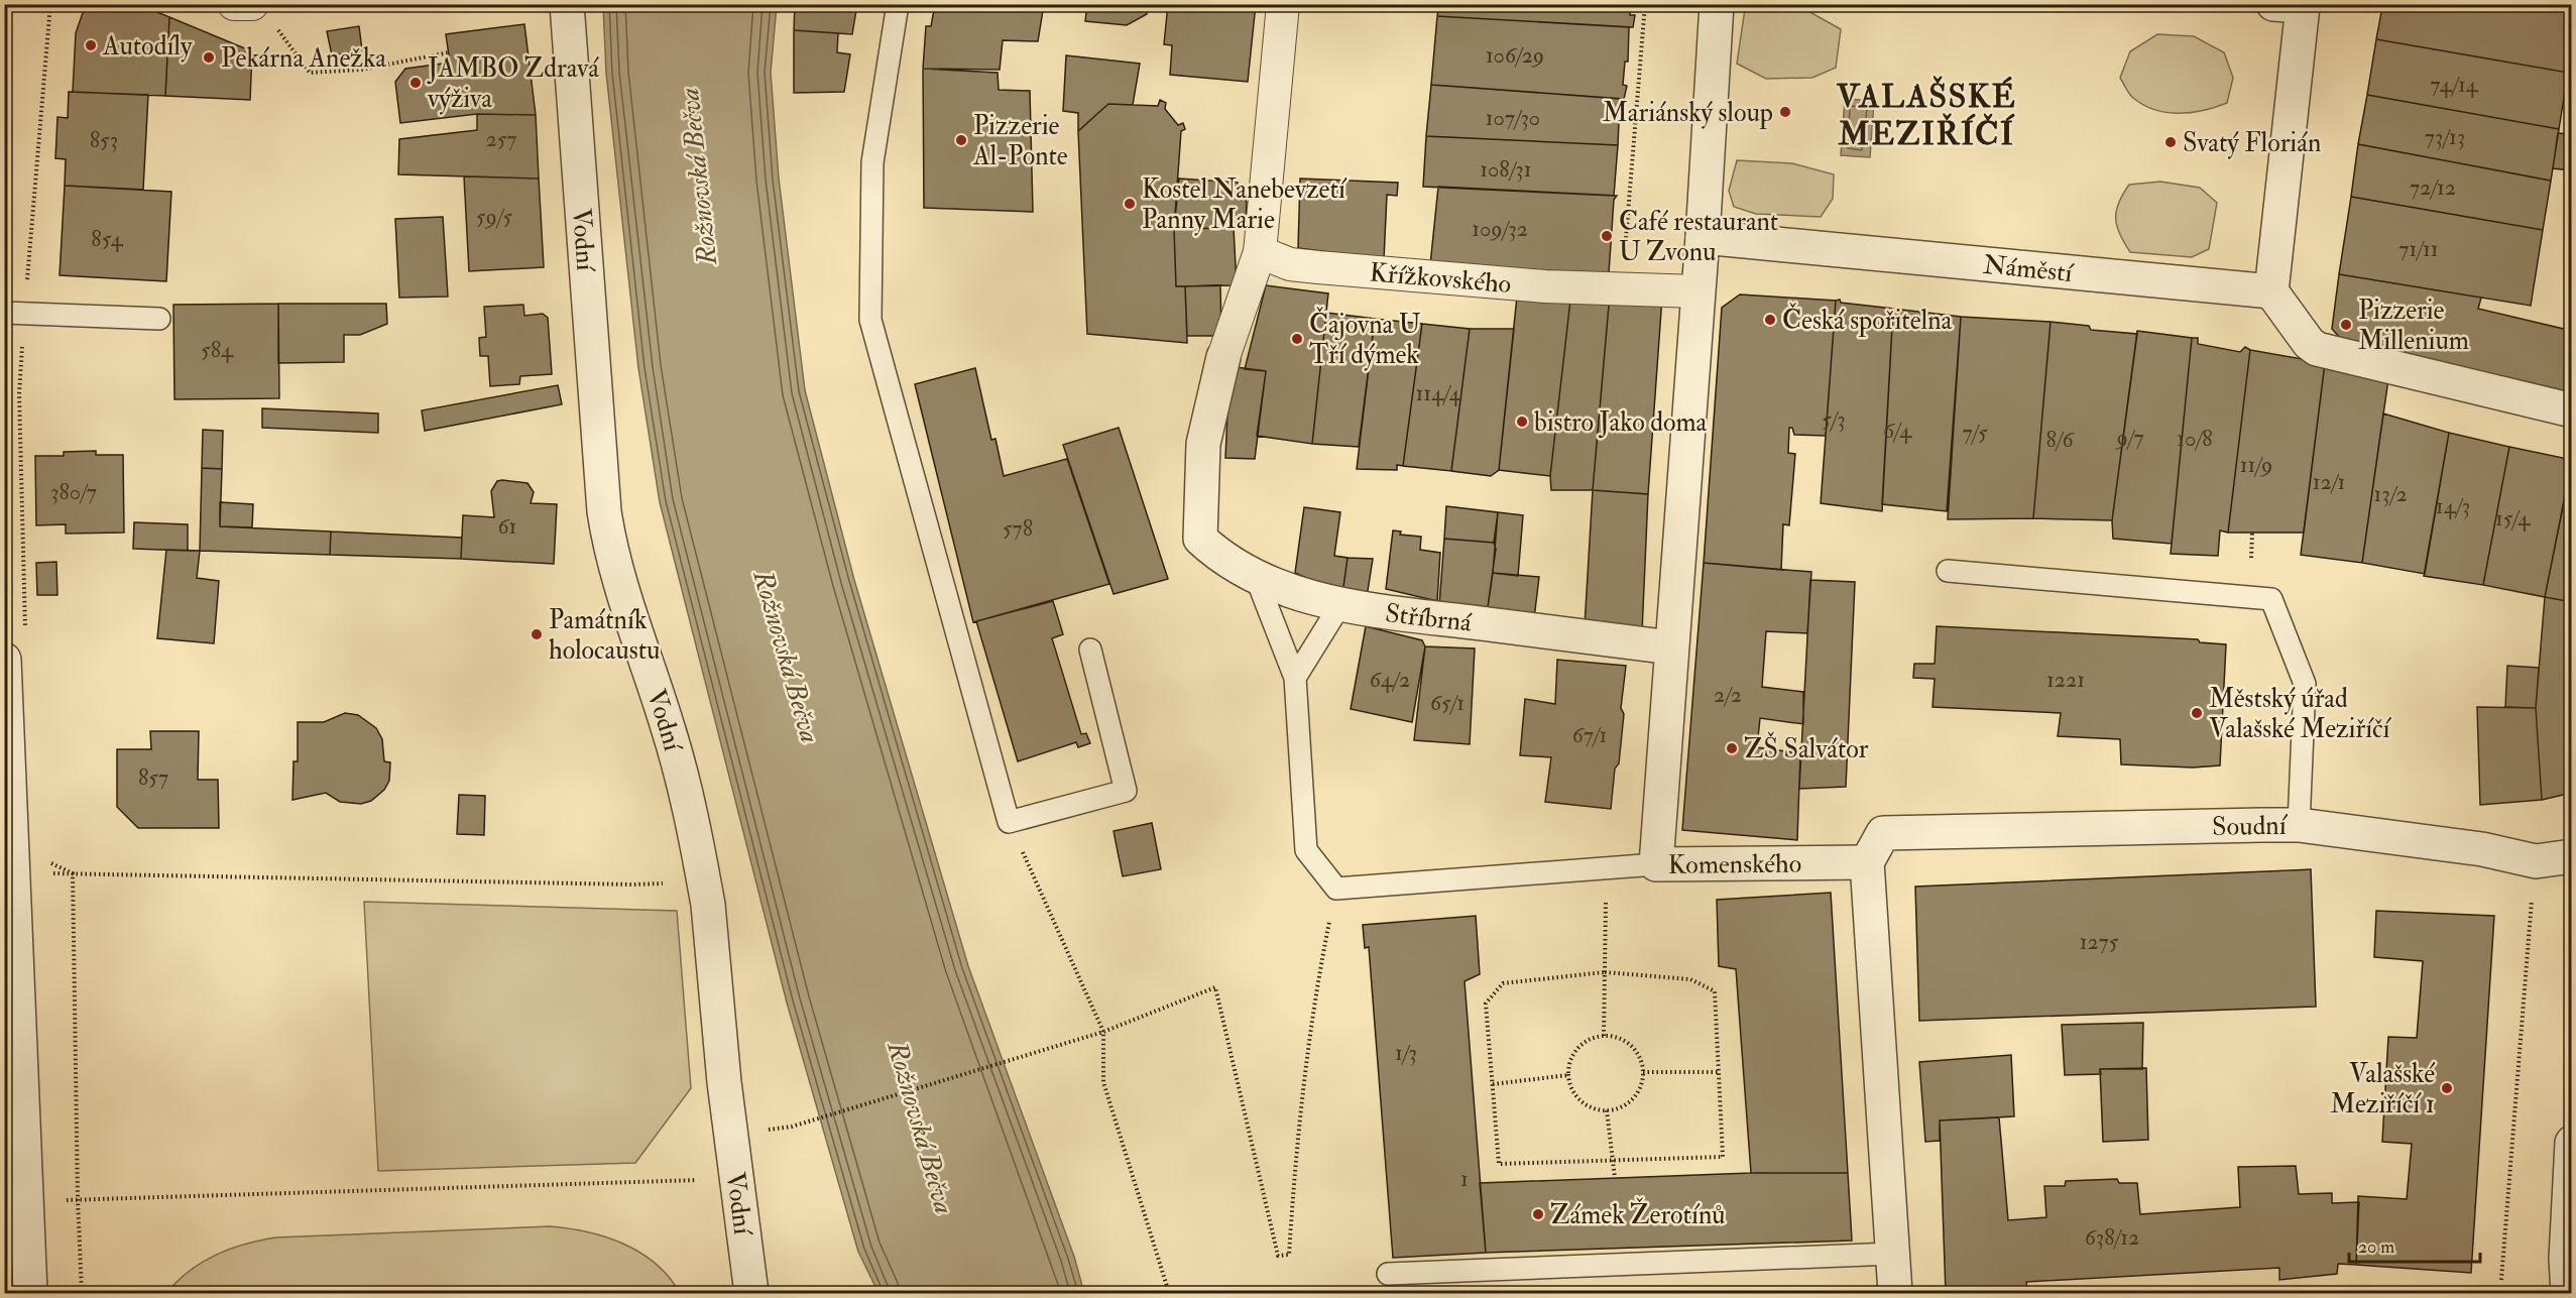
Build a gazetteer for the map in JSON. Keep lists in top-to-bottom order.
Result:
{
  "streets": {
    "street": [
      "Vodní",
      "Náměstí",
      "Křížkovského",
      "Stříbrná",
      "Soudní",
      "Komenského"
    ]
  },
  "crossings": [
    ["Náměstí", "Komenského"],
    ["Křížkovského", "Komenského"],
    ["Stříbrná", "Komenského"],
    ["Soudní", "Komenského"]
  ],
  "districts": ["VALAŠSKÉ MEZIŘÍČÍ"],
  "water": ["Rožnovská Bečva"],
  "places": [
    "Autodíly",
    "Pekárna Anežka",
    "JAMBO Zdravá výživa",
    "Mariánský sloup",
    "Pizzerie Al-Ponte",
    "Svatý Florián",
    "Kostel Nanebevzetí Panny Marie",
    "Café restaurant U Zvonu",
    "Česká spořitelna",
    "Pizzerie Millenium",
    "Čajovna U Tří dýmek",
    "bistro Jako doma",
    "Památník holocaustu",
    "Městský úřad Valašské Meziříčí",
    "ZŠ Salvátor",
    "Valašské Meziříčí 1",
    "Zámek Žerotínů"
  ],
  "house_numbers": [
    "106/29",
    "74/14",
    "107/30",
    "73/13",
    "257",
    "853",
    "108/31",
    "72/12",
    "59/5",
    "109/32",
    "854",
    "71/11",
    "584",
    "114/4",
    "5/3",
    "6/4",
    "7/5",
    "9/7",
    "10/8",
    "8/6",
    "11/9",
    "12/1",
    "380/7",
    "13/2",
    "14/3",
    "15/4",
    "61",
    "578",
    "64/2",
    "1221",
    "2/2",
    "65/1",
    "67/1",
    "857",
    "1275",
    "1/3",
    "1",
    "638/12"
  ],
  "scale_bar": "20 m"
}
